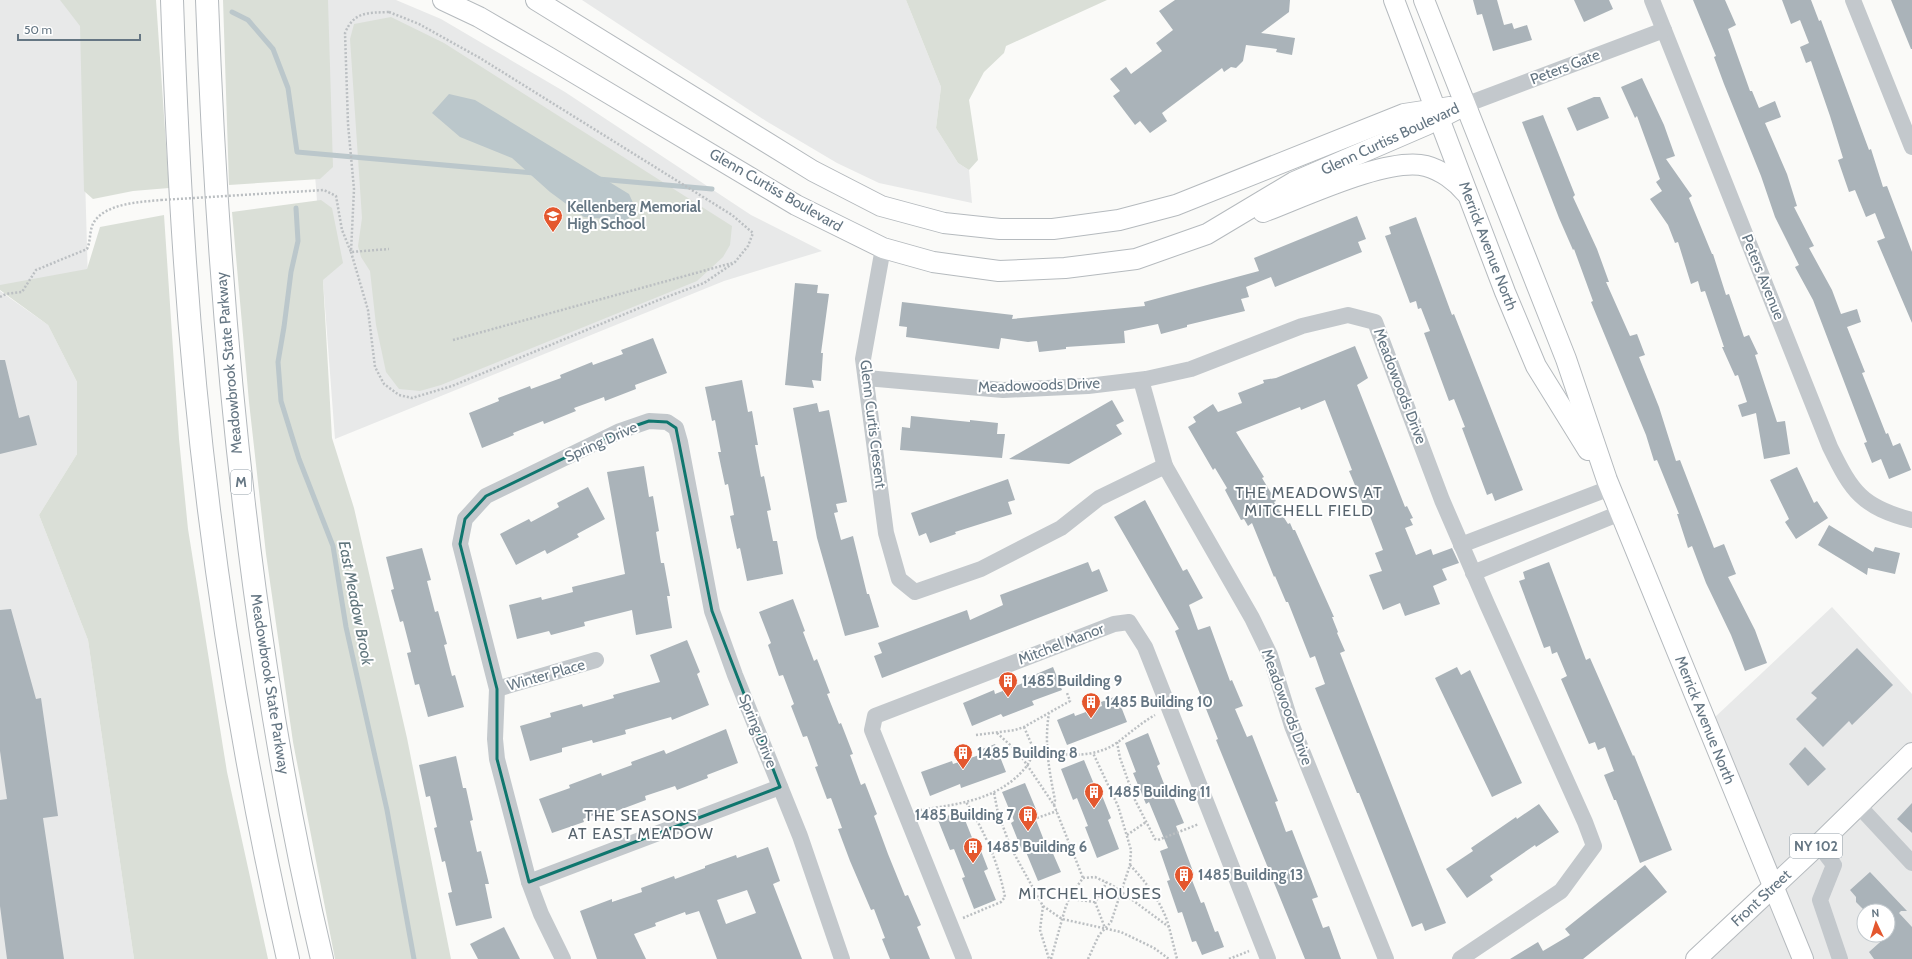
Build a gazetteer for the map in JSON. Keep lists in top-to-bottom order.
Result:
{
  "streets": {
    "highway": ["Meadowbrook State Parkway", "M"],
    "main road": [
      "Glenn Curtiss Boulevard",
      "Merrick Avenue North",
      "NY 102",
      "Front Street"
    ],
    "street": [
      "Peters Gate",
      "Peters Avenue",
      "Meadowoods Drive",
      "Glenn Curtis Cresent",
      "Spring Drive",
      "Mitchel Manor",
      "Winter Place"
    ]
  },
  "crossings": [
    ["Peters Gate", "Glenn Curtiss Boulevard"],
    ["Peters Gate", "Merrick Avenue North"],
    ["Peters Gate", "Peters Avenue"],
    ["Glenn Curtiss Boulevard", "Merrick Avenue North"],
    ["Glenn Curtiss Boulevard", "Glenn Curtis Cresent"],
    ["Merrick Avenue North", "Front Street"],
    ["Meadowoods Drive", "Glenn Curtis Cresent"],
    ["Spring Drive", "Winter Place"]
  ],
  "districts": ["THE MEADOWS AT MITCHELL FIELD", "THE SEASONS AT EAST MEADOW", "MITCHEL HOUSES"],
  "water": ["East Meadow Brook"],
  "places": {
    "school or university": ["Kellenberg Memorial High School"],
    "building": [
      "1485 Building 9",
      "1485 Building 10",
      "1485 Building 8",
      "1485 Building 11",
      "1485 Building 7",
      "1485 Building 6",
      "1485 Building 13"
    ]
  },
  "scale_bar": "50 m",
  "north": "top"
}
